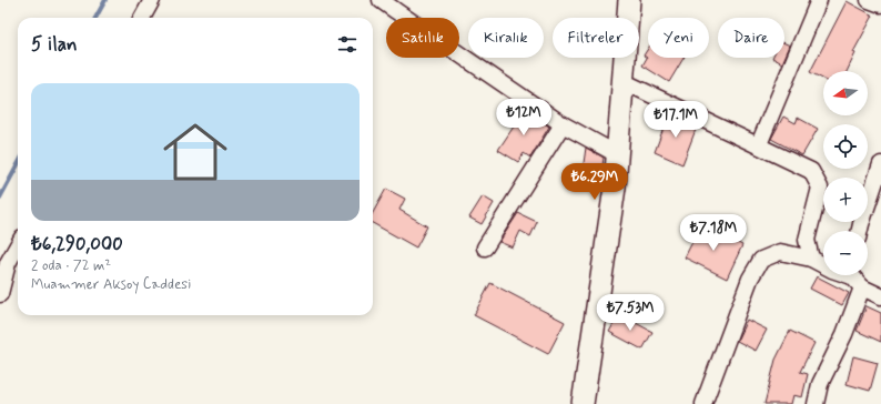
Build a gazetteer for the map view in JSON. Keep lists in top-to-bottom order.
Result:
{
  "north": "left",
  "page": {
    "chip": [
      "Satılık",
      "Kiralık",
      "Filtreler",
      "Yeni",
      "Daire"
    ],
    "heading": "5 ilan",
    "map_buttons": ["+", "−"],
    "list": [
      {
        "name": "₺6,290,000",
        "note": "2 oda · 72 m² · Muammer Aksoy Caddesi"
      }
    ],
    "price": [
      "₺12M",
      "₺17.1M",
      "₺6.29M",
      "₺7.18M",
      "₺7.53M"
    ]
  }
}
